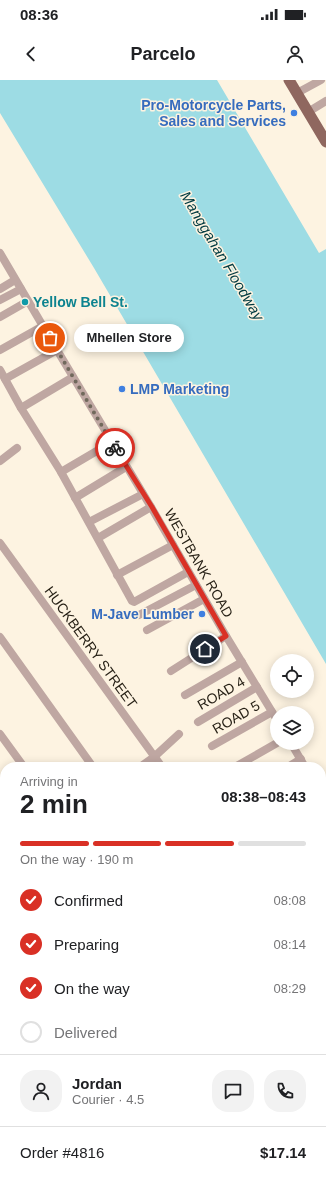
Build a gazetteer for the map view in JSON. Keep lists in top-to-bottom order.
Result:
{
  "streets": {
    "street": [
      "WESTBANK ROAD",
      "HUCKBERRY STREET",
      "ROAD 4",
      "ROAD 5"
    ]
  },
  "crossings": [
    ["WESTBANK ROAD", "ROAD 4"]
  ],
  "water": ["Manggahan Floodway"],
  "places": [
    "Pro-Motorcycle Parts, Sales and Services",
    "Yellow Bell St.",
    "Mhellen Store",
    "LMP Marketing",
    "M-Jave Lumber"
  ],
  "page": {
    "status": "08:36",
    "header": "Parcelo",
    "bubble": "Mhellen Store",
    "heading": ["2 min", "Arriving in", "08:38–08:43"],
    "panel": [
      "Jordan",
      "Courier · 4.5",
      "Order #4816",
      "$17.14"
    ],
    "bar": "On the way · 190 m",
    "list": [
      ["Confirmed", "08:08"],
      ["Preparing", "08:14"],
      ["On the way", "08:29"],
      "Delivered"
    ]
  }
}
